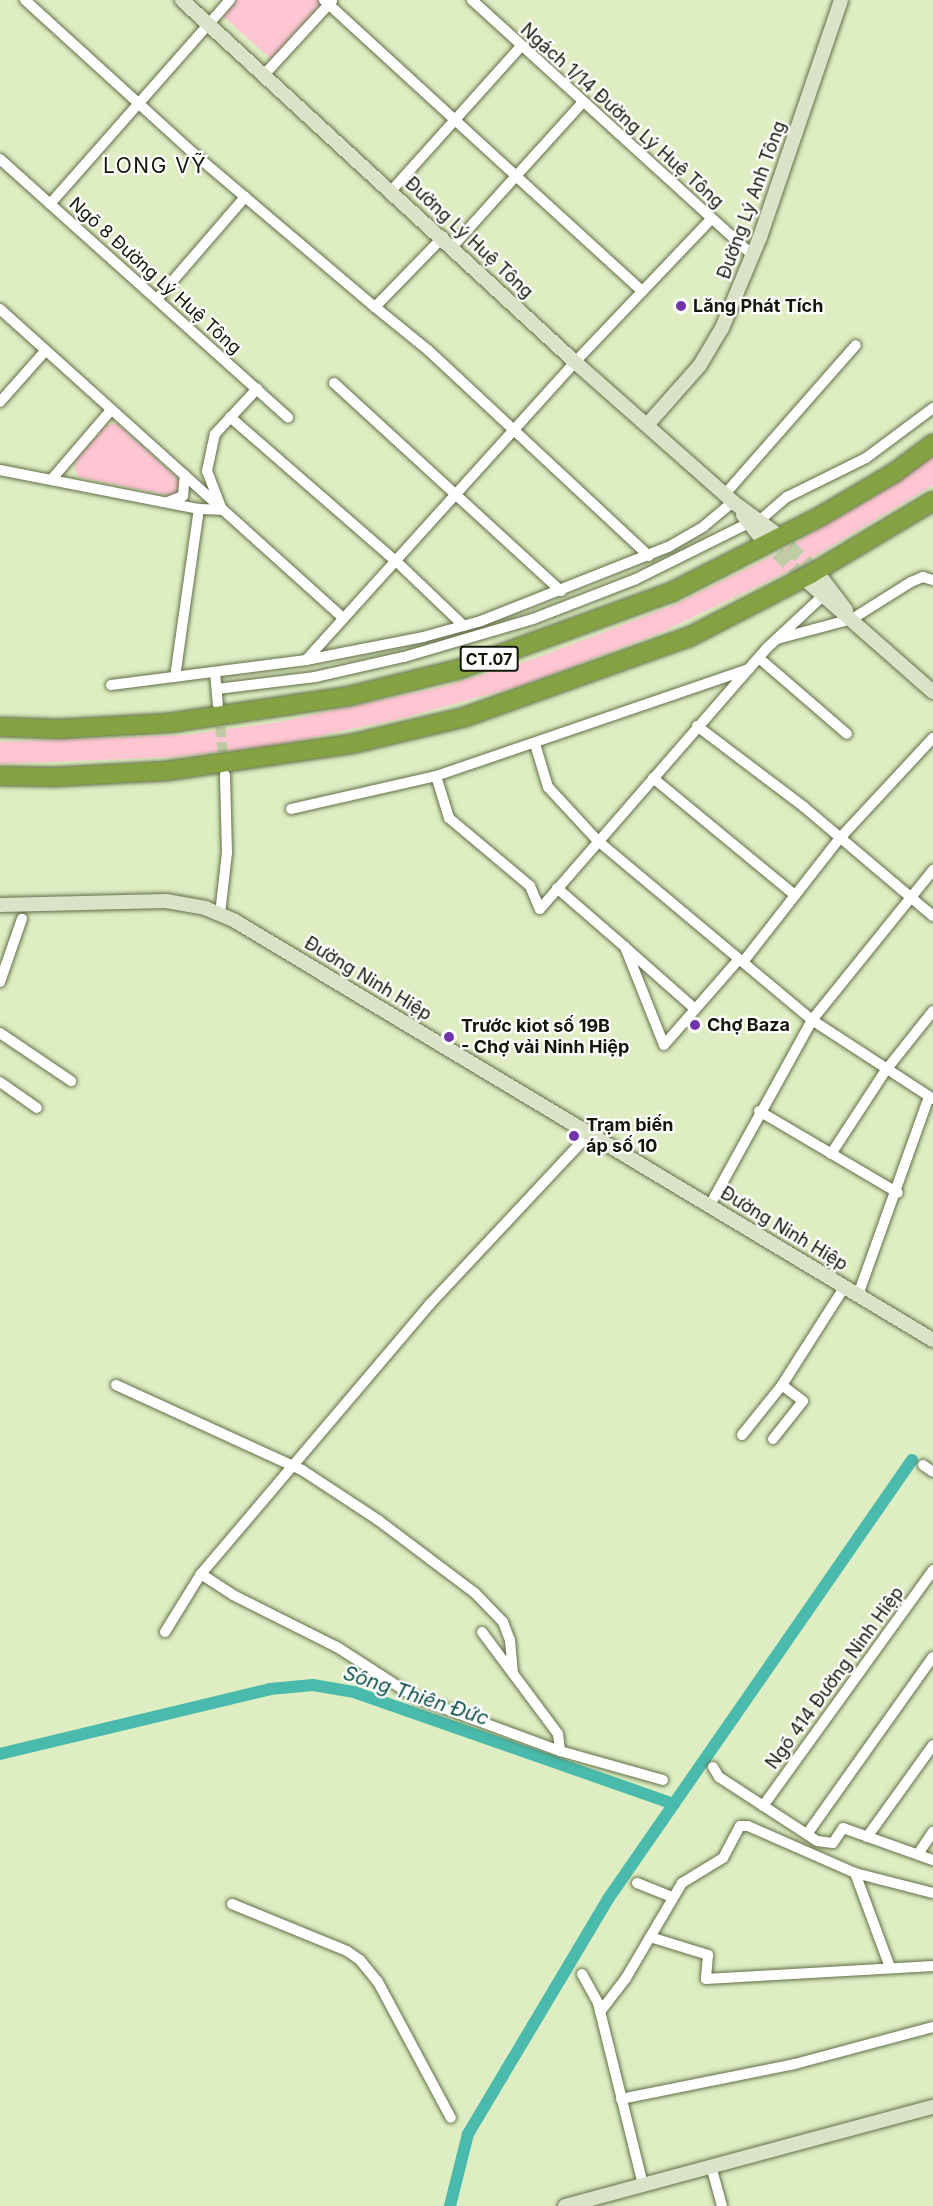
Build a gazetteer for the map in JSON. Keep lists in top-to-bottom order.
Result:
{
  "streets": {
    "highway": ["CT.07"],
    "main road": ["Đường Lý Anh Tông", "Đường Lý Huệ Tông", "Đường Ninh Hiệp"],
    "street": ["Ngách 1/14 Đường Lý Huệ Tông", "Ngõ 8 Đường Lý Huệ Tông", "Ngõ 414 Đường Ninh Hiệp"]
  },
  "crossings": [
    ["Ngách 1/14 Đường Lý Huệ Tông", "Đường Lý Anh Tông"],
    ["Đường Lý Anh Tông", "Đường Lý Huệ Tông"]
  ],
  "districts": ["LONG VỸ"],
  "water": ["Sông Thiên Đức"],
  "places": [
    "Lăng Phát Tích",
    "Chợ Baza",
    "Trước kiot số 19B - Chợ vải Ninh Hiệp",
    "Trạm biến áp số 10"
  ]
}
